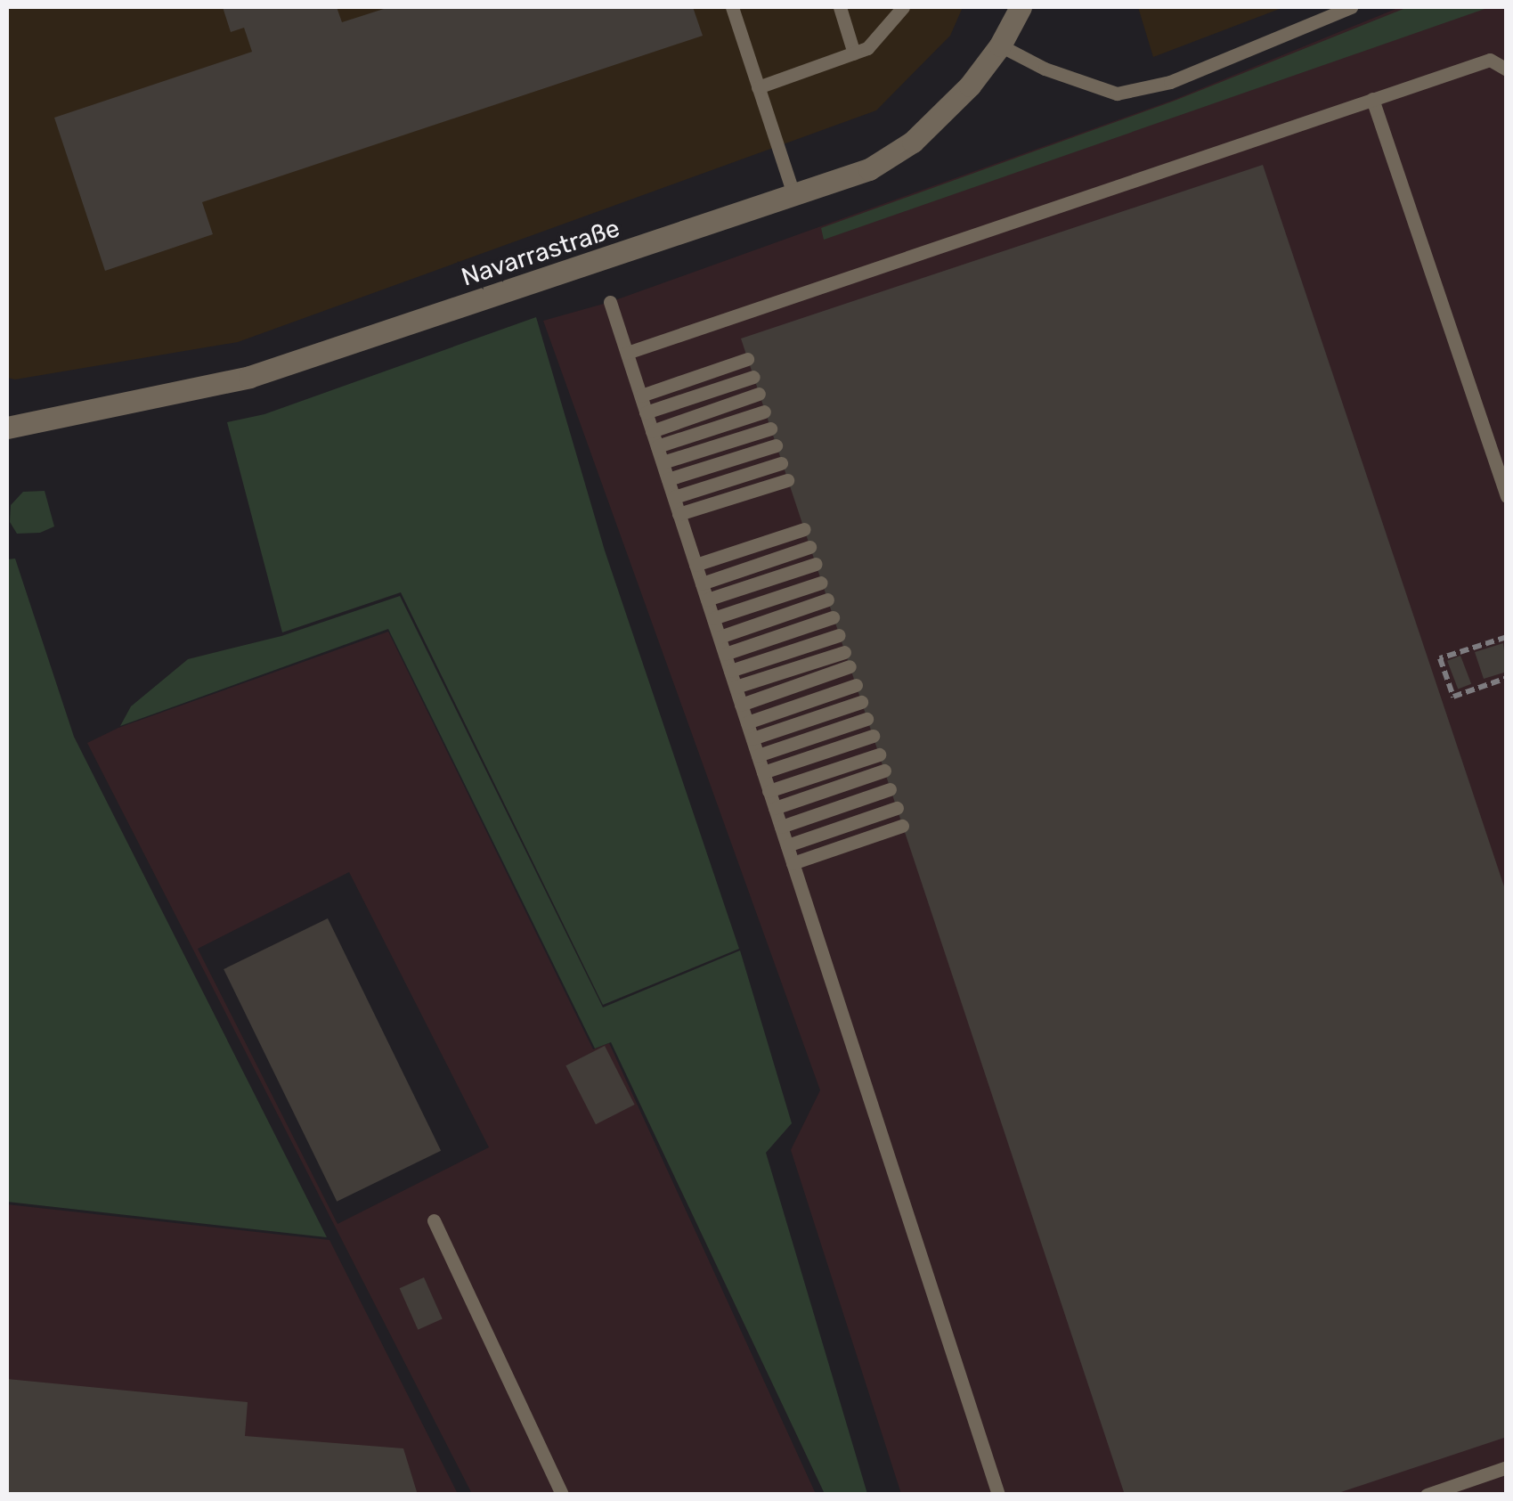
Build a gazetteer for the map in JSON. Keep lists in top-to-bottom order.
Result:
{
  "streets": {
    "street": ["Navarrastraße"]
  }
}
